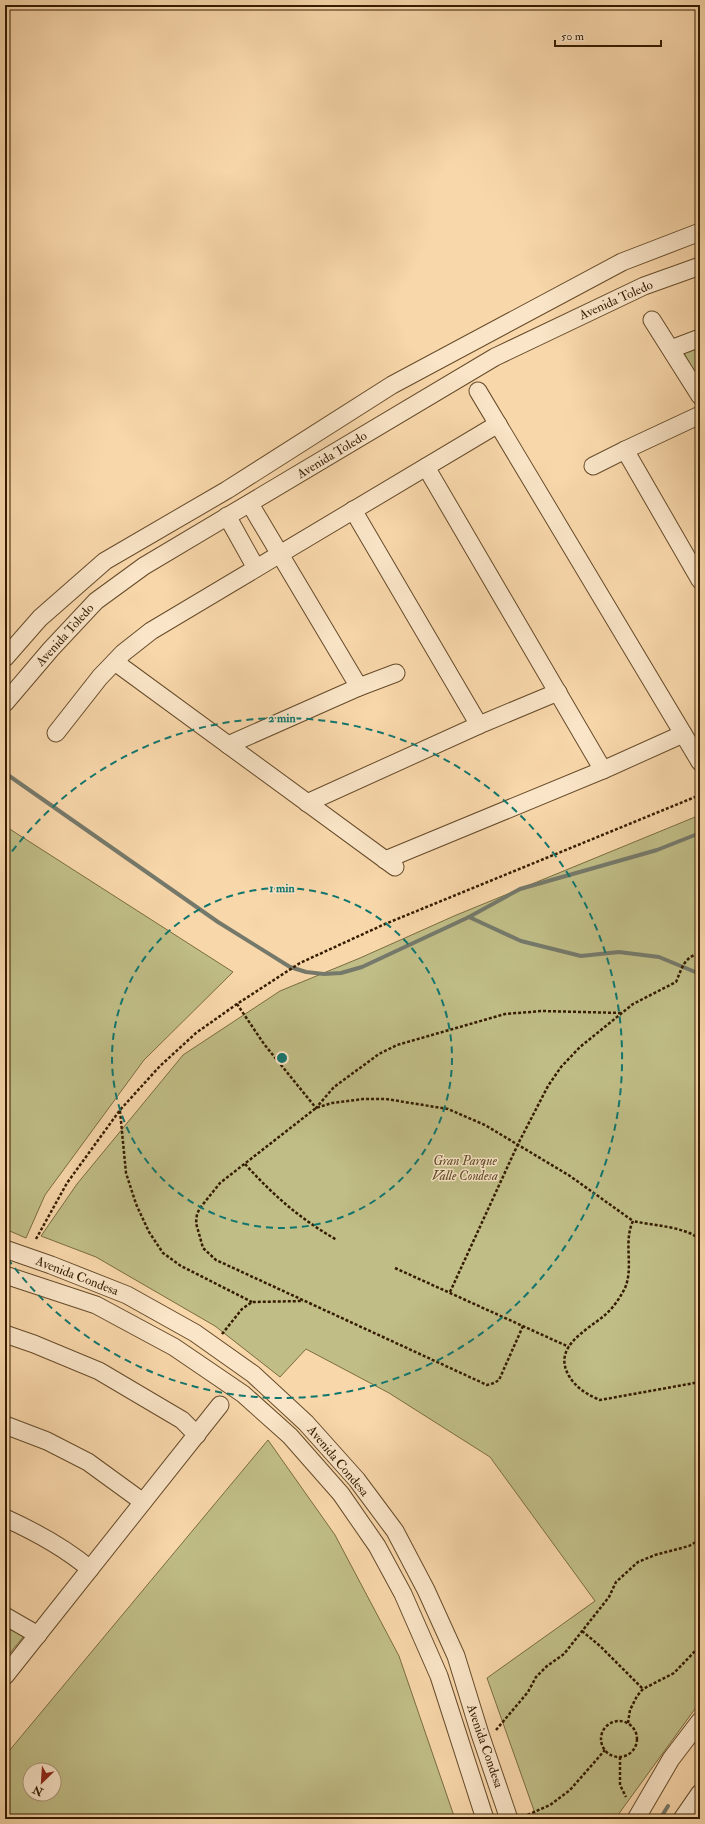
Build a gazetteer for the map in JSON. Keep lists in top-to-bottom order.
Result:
{
  "streets": {
    "street": ["Avenida Toledo", "Avenida Condesa"]
  },
  "parks": ["Gran Parque Valle Condesa"],
  "scale_bar": "50 m",
  "north": "bottom left",
  "rings": ["2 min", "1 min"]
}
